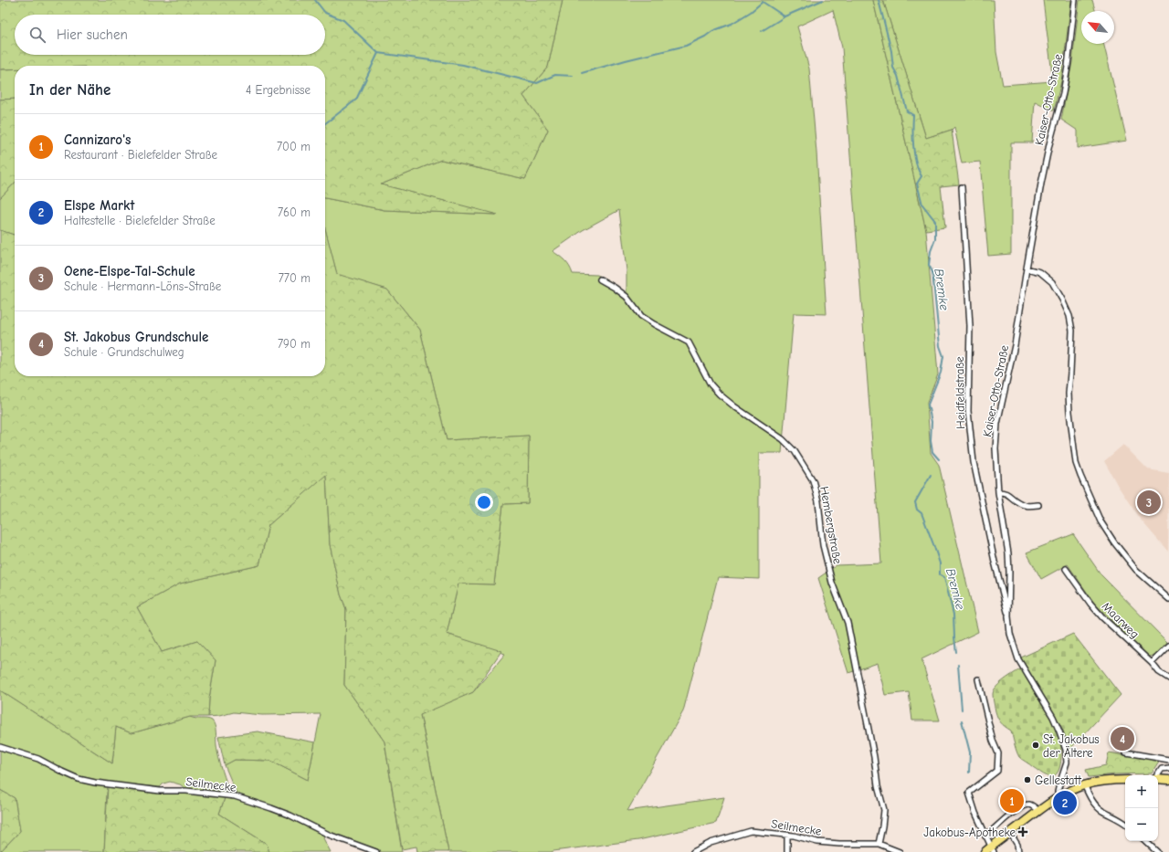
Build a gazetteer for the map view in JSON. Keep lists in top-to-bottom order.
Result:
{
  "streets": {
    "street": [
      "Kaiser-Otto-Straße",
      "Heidfeldstraße",
      "Hembergstraße",
      "Maarweg",
      "Seilmecke"
    ]
  },
  "crossings": [
    ["Kaiser-Otto-Straße", "Heidfeldstraße"],
    ["Hembergstraße", "Seilmecke"]
  ],
  "water": ["Bremke"],
  "places": {
    "other": ["St. Jakobus der Ältere", "Gellestatt"],
    "health": ["Jakobus-Apotheke"]
  },
  "north": "top left",
  "page": {
    "search": "Hier suchen",
    "heading": ["In der Nähe", "4 Ergebnisse"],
    "list": [
      {
        "mark": "1",
        "name": "Cannizaro's",
        "note": "Restaurant · Bielefelder Straße",
        "value": "700 m"
      },
      {
        "mark": "2",
        "name": "Elspe Markt",
        "note": "Haltestelle · Bielefelder Straße",
        "value": "760 m"
      },
      {
        "mark": "3",
        "name": "Oene-Elspe-Tal-Schule",
        "note": "Schule · Hermann-Löns-Straße",
        "value": "770 m"
      },
      {
        "mark": "4",
        "name": "St. Jakobus Grundschule",
        "note": "Schule · Grundschulweg",
        "value": "790 m"
      }
    ],
    "pins": [
      "3",
      "4",
      "1",
      "2"
    ],
    "map_buttons": ["+", "−"]
  }
}
